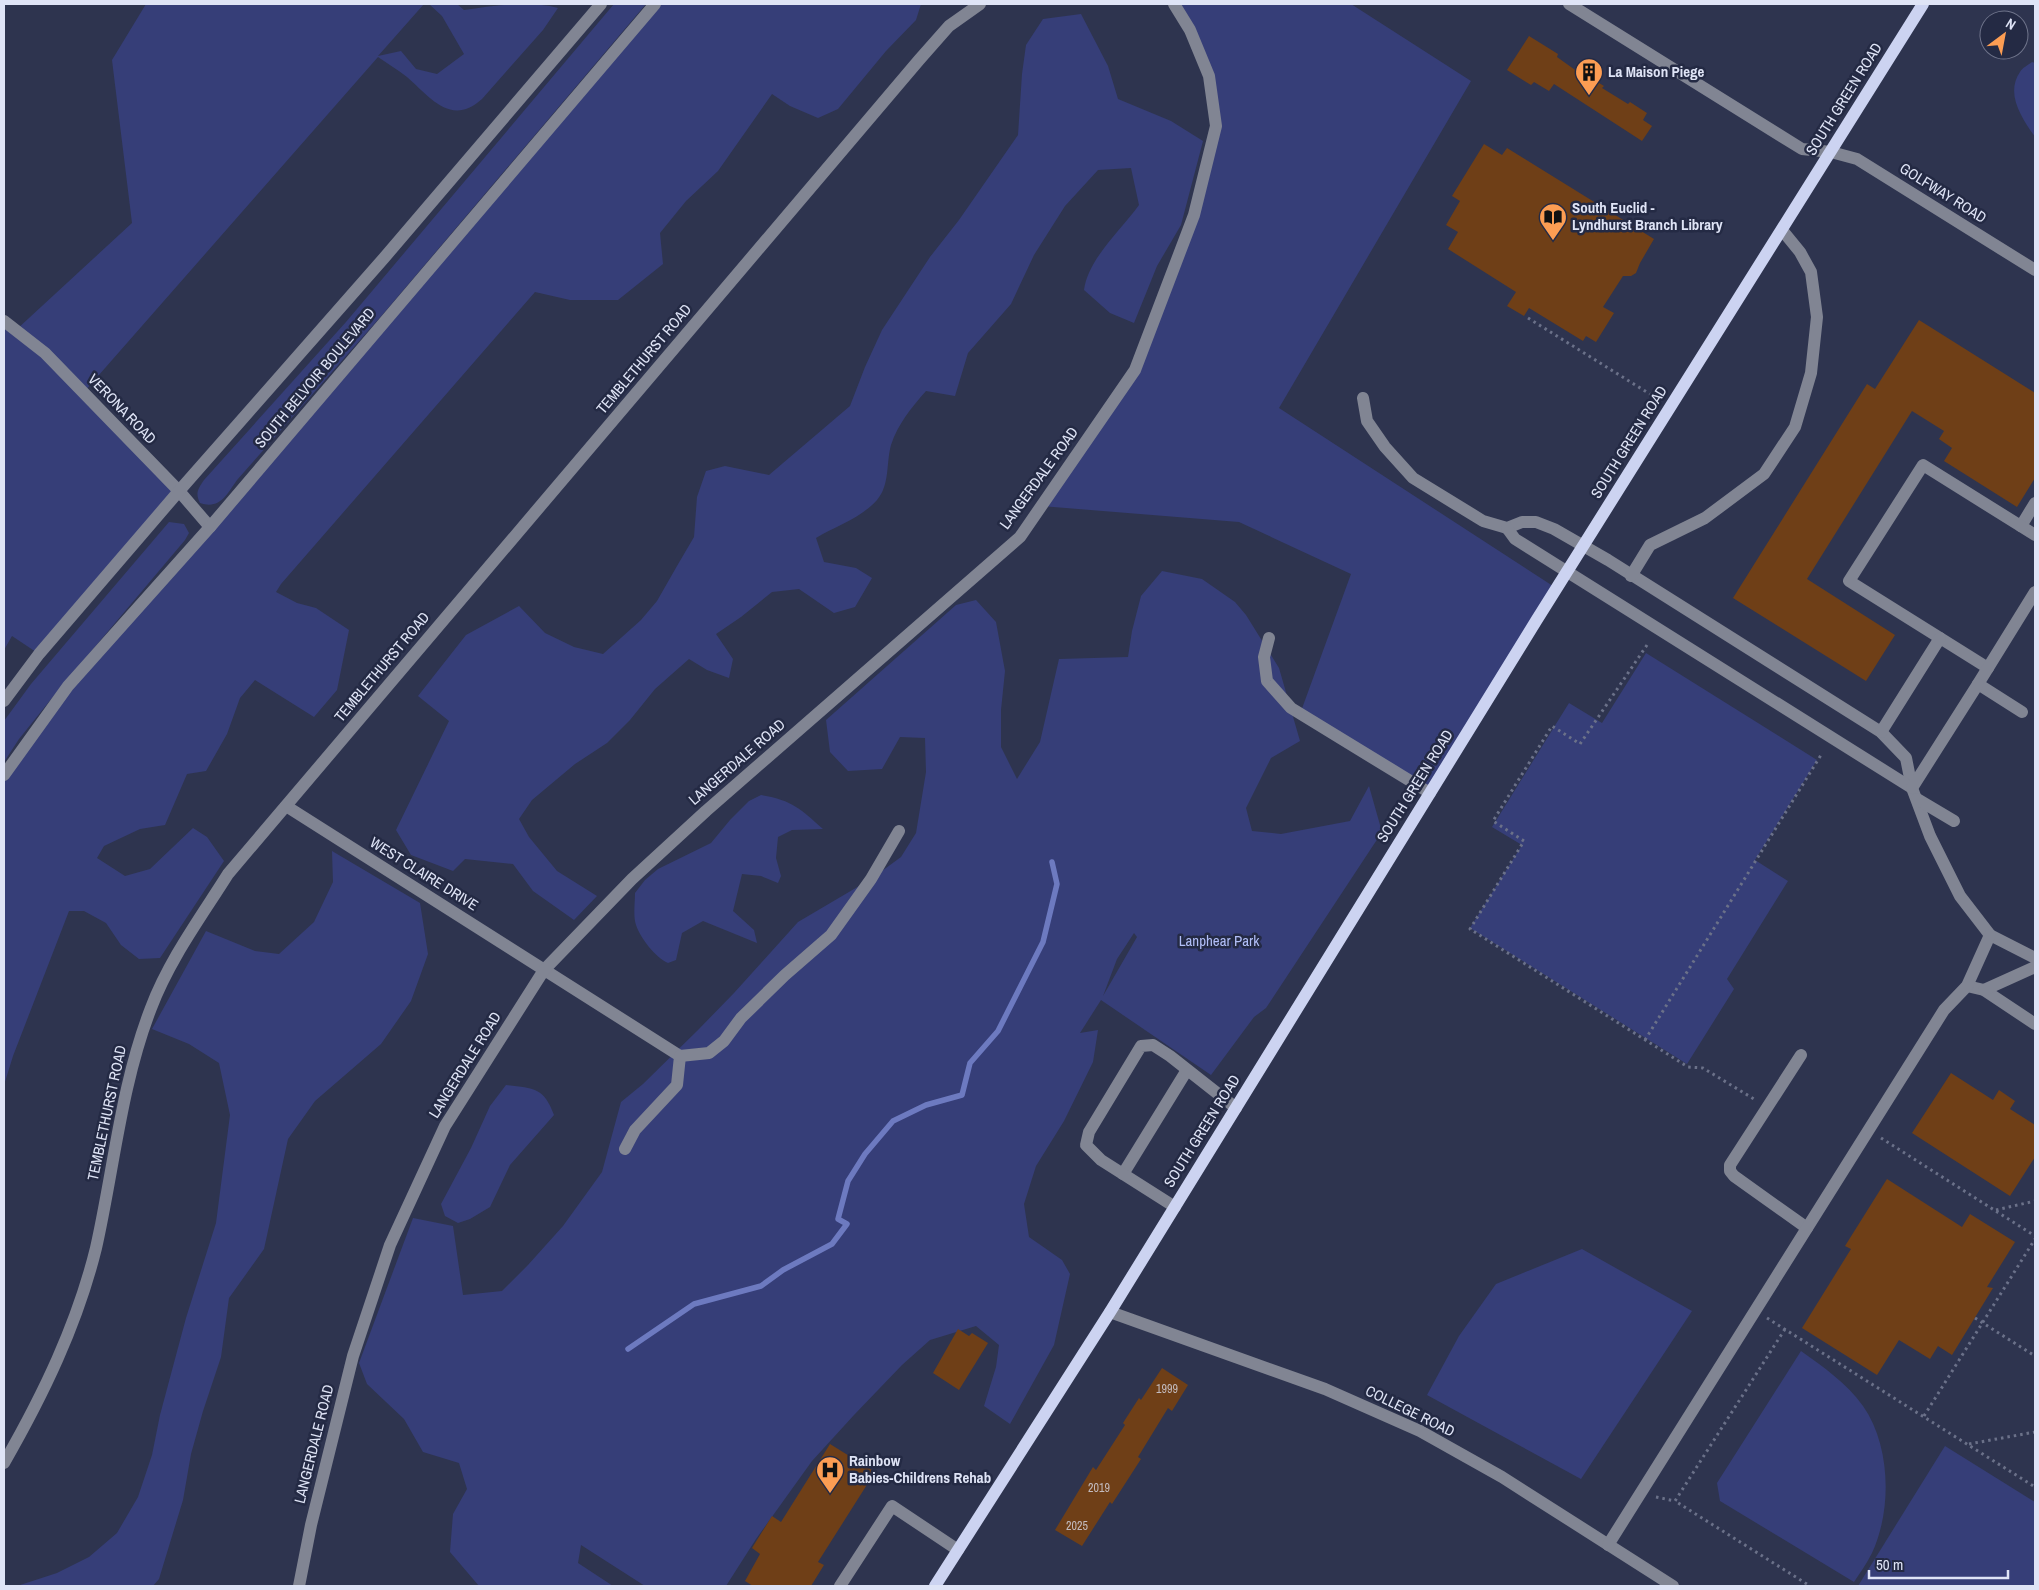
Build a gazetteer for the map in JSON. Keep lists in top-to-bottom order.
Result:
{
  "streets": {
    "main road": ["SOUTH GREEN ROAD"],
    "street": [
      "GOLFWAY ROAD",
      "TEMBLETHURST ROAD",
      "SOUTH BELVOIR BOULEVARD",
      "VERONA ROAD",
      "LANGERDALE ROAD",
      "WEST CLAIRE DRIVE",
      "COLLEGE ROAD"
    ]
  },
  "crossings": [
    ["SOUTH GREEN ROAD", "GOLFWAY ROAD"],
    ["SOUTH GREEN ROAD", "COLLEGE ROAD"],
    ["TEMBLETHURST ROAD", "WEST CLAIRE DRIVE"],
    ["SOUTH BELVOIR BOULEVARD", "VERONA ROAD"],
    ["LANGERDALE ROAD", "WEST CLAIRE DRIVE"]
  ],
  "parks": ["Lanphear Park"],
  "places": {
    "building": ["La Maison Piege"],
    "library": ["South Euclid - Lyndhurst Branch Library"],
    "hospital": ["Rainbow Babies-Childrens Rehab"]
  },
  "house_numbers": ["1999", "2019", "2025"],
  "scale_bar": "50 m",
  "north": "top right"
}
